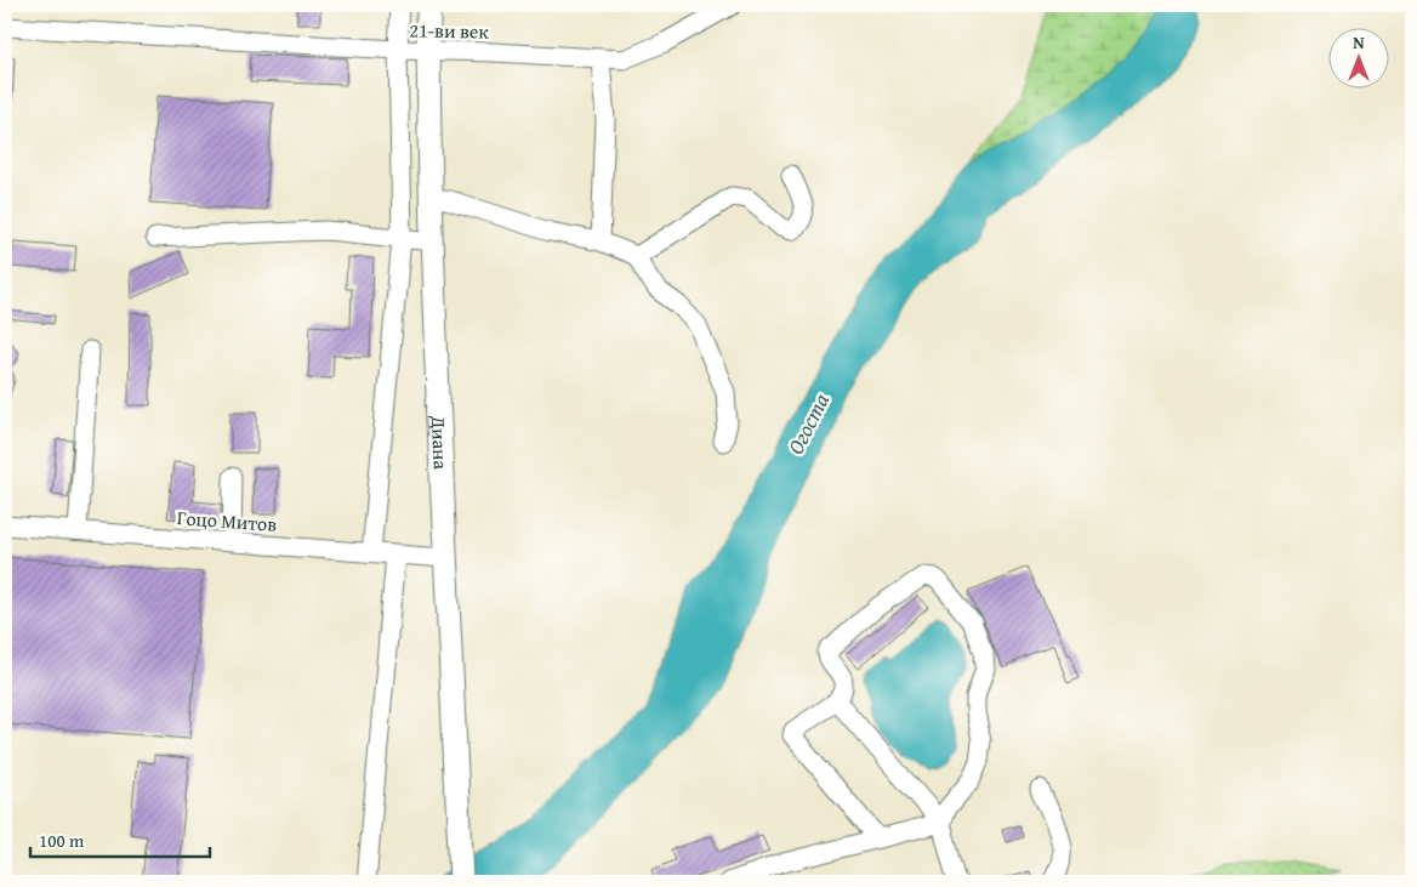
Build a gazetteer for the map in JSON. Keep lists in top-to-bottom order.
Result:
{
  "streets": {
    "main road": ["Диана"],
    "street": ["21-ви век", "Гоцо Митов"]
  },
  "crossings": [
    ["21-ви век", "Диана"],
    ["Диана", "Гоцо Митов"]
  ],
  "water": ["Огоста"],
  "scale_bar": "100 m",
  "north": "top"
}
